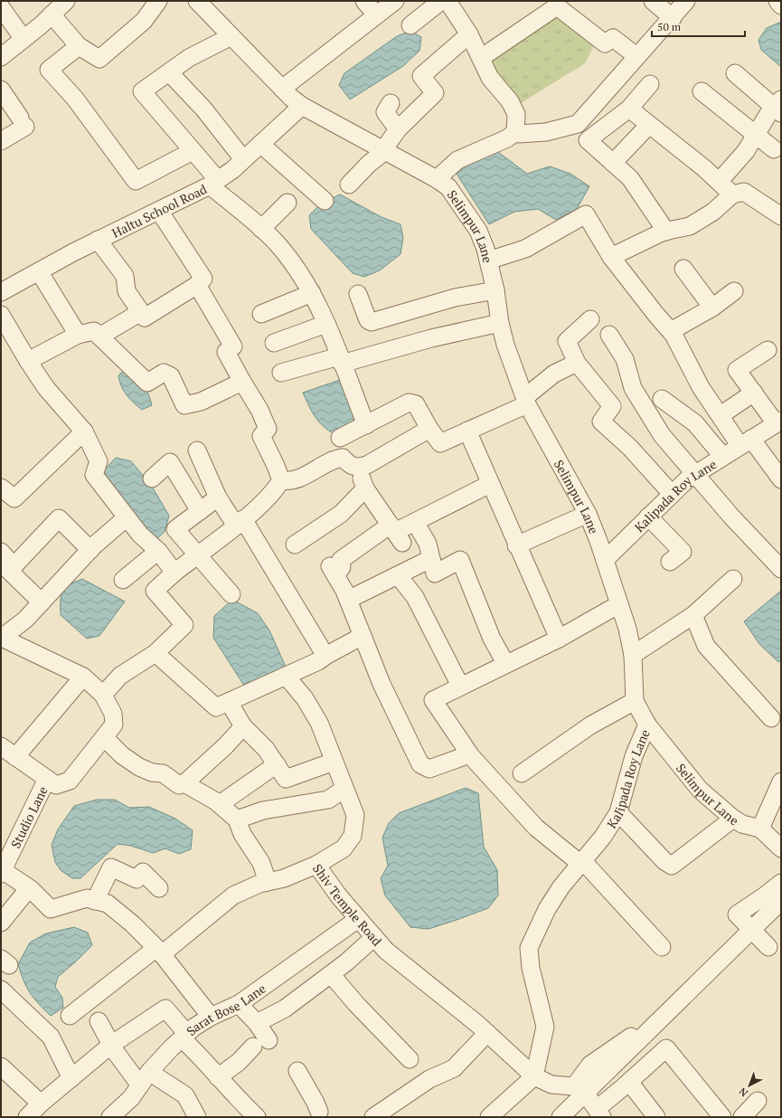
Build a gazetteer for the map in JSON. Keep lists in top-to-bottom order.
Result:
{
  "streets": {
    "street": [
      "Haltu School Road",
      "Selimpur Lane",
      "Kalipada Roy Lane",
      "Studio Lane",
      "Shiv Temple Road",
      "Sarat Bose Lane"
    ]
  },
  "crossings": [
    ["Haltu School Road", "Selimpur Lane"],
    ["Selimpur Lane", "Kalipada Roy Lane"],
    ["Kalipada Roy Lane", "Shiv Temple Road"],
    ["Shiv Temple Road", "Sarat Bose Lane"]
  ],
  "scale_bar": "50 m",
  "north": "bottom left"
}
